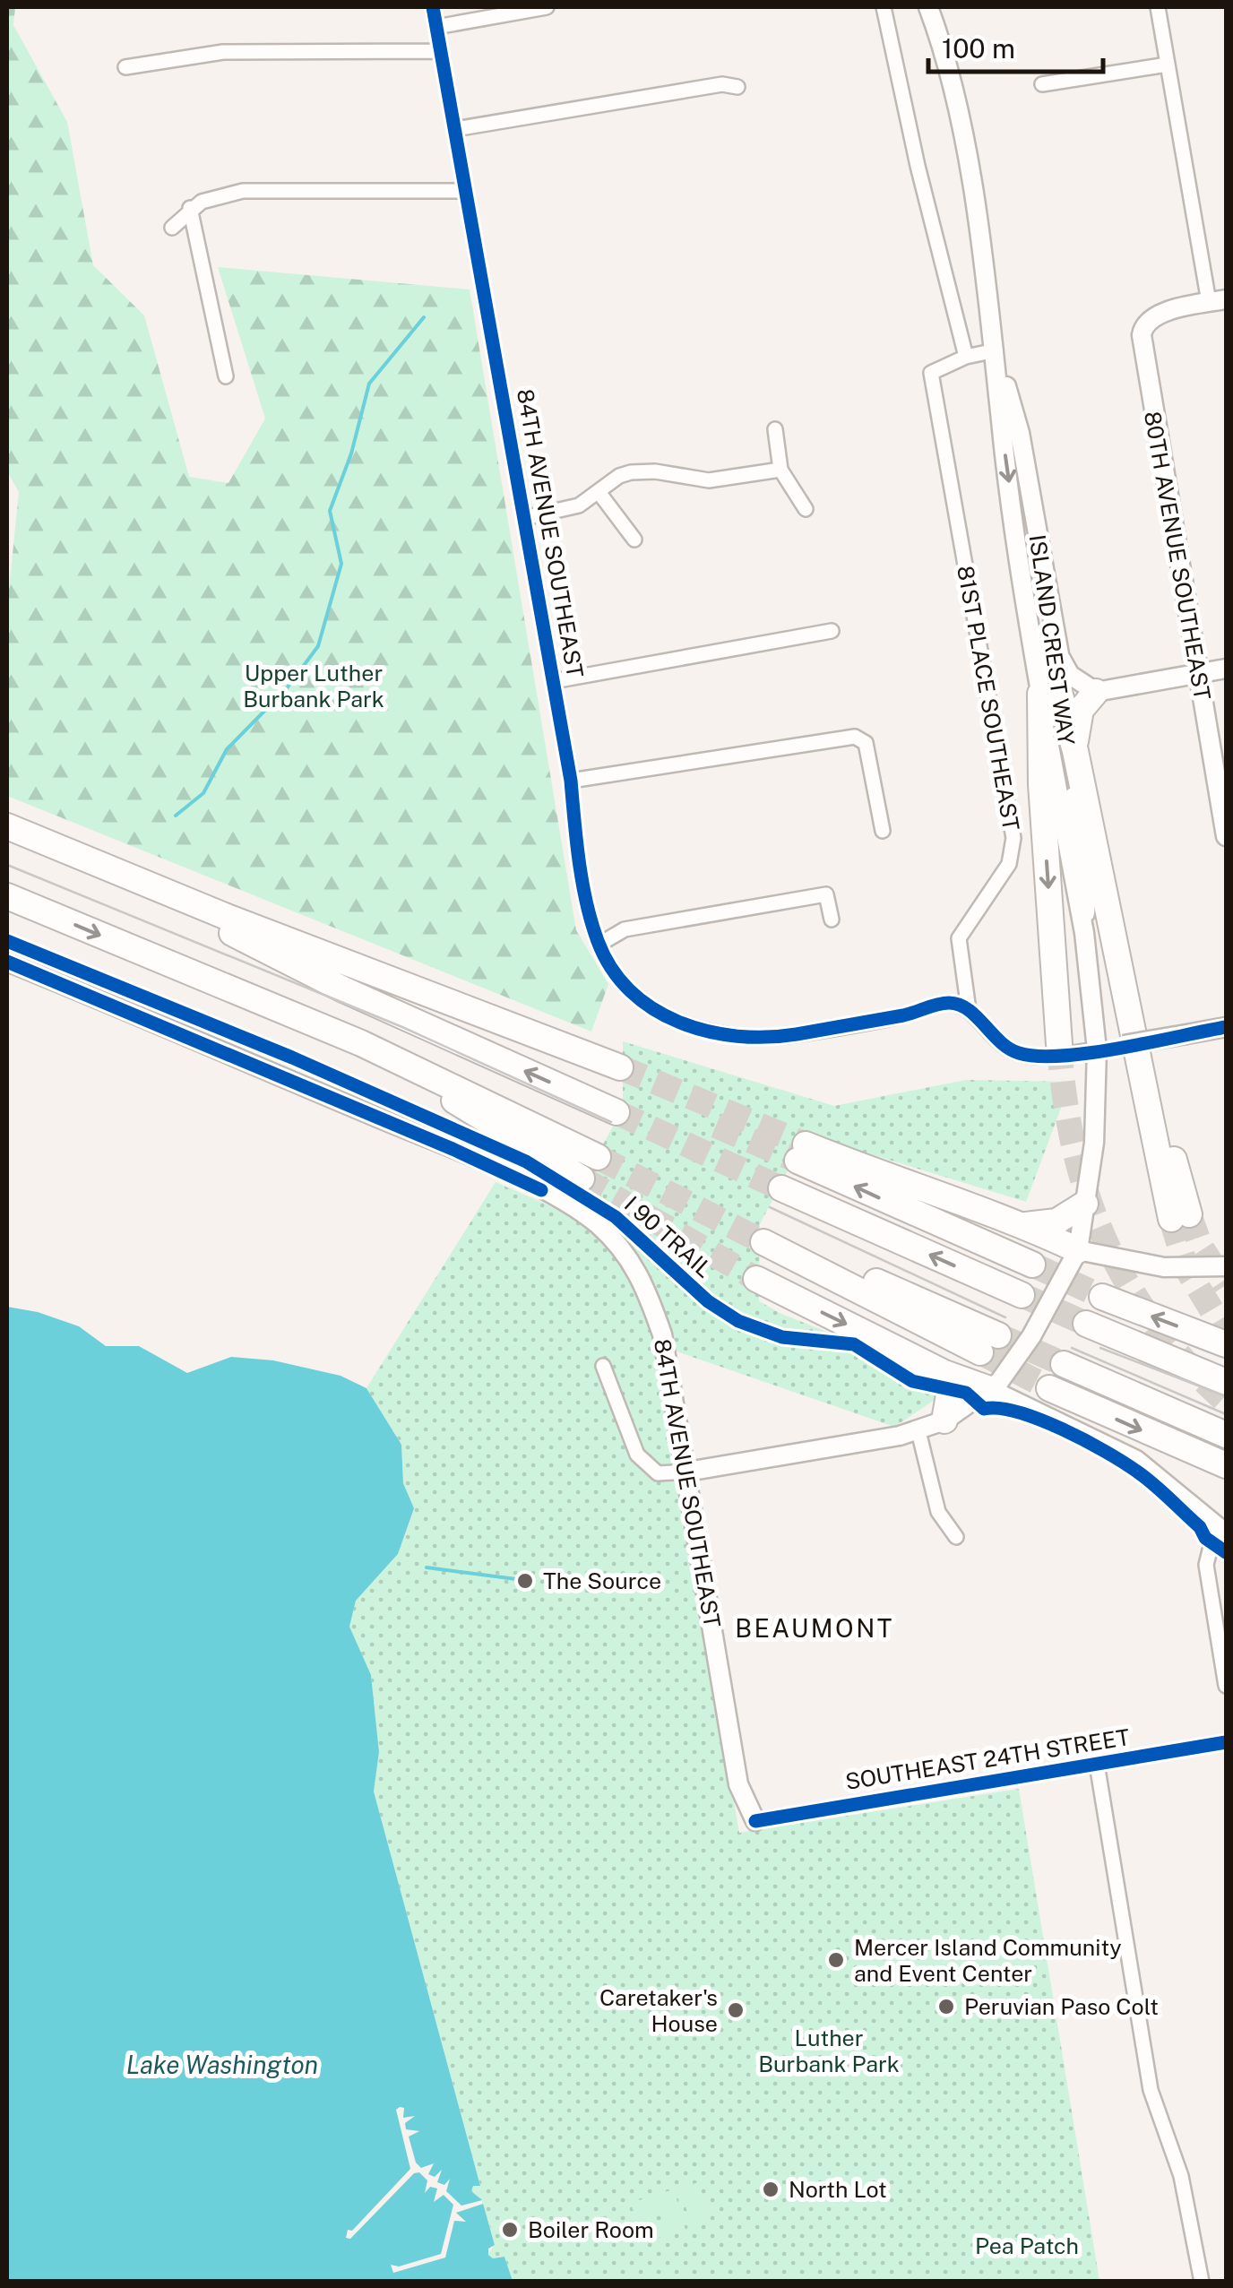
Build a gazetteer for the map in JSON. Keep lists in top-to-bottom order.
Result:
{
  "streets": {
    "street": [
      "84TH AVENUE SOUTHEAST",
      "80TH AVENUE SOUTHEAST",
      "ISLAND CREST WAY",
      "81ST PLACE SOUTHEAST",
      "SOUTHEAST 24TH STREET"
    ],
    "cycle path": ["I 90 TRAIL"]
  },
  "crossings": [
    ["84TH AVENUE SOUTHEAST", "81ST PLACE SOUTHEAST"],
    ["84TH AVENUE SOUTHEAST", "SOUTHEAST 24TH STREET"]
  ],
  "districts": ["BEAUMONT"],
  "water": ["Lake Washington"],
  "parks": ["Upper Luther Burbank Park", "Luther Burbank Park", "Pea Patch"],
  "places": [
    "The Source",
    "Mercer Island Community and Event Center",
    "Peruvian Paso Colt",
    "Caretaker's House",
    "North Lot",
    "Boiler Room"
  ],
  "scale_bar": "100 m"
}
